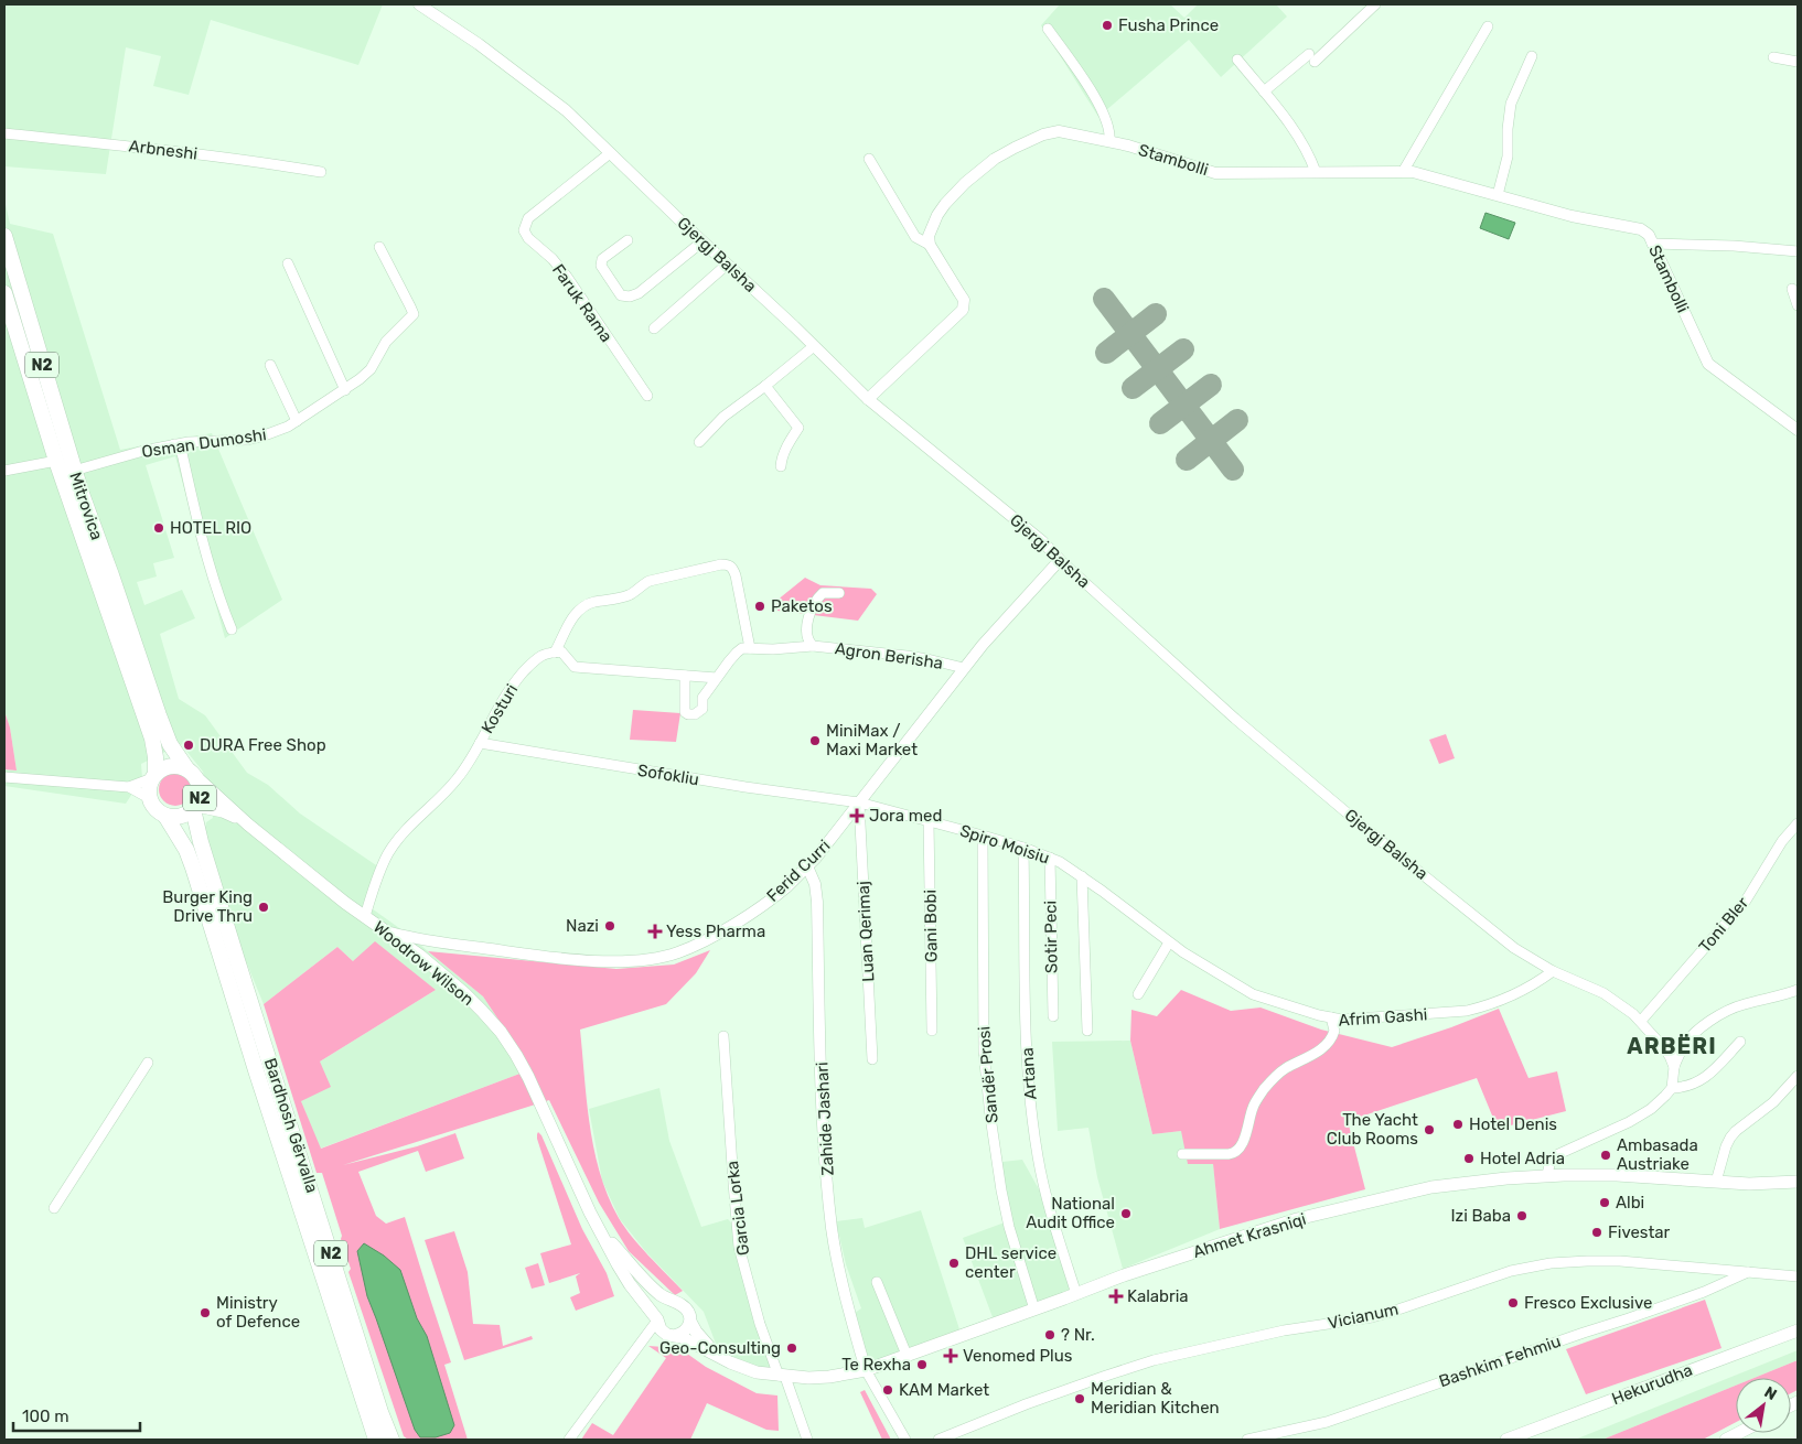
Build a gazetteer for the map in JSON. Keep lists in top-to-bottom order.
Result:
{
  "streets": {
    "highway": ["N2", "Mitrovica", "Bardhosh Gërvalla"],
    "main road": ["Woodrow Wilson", "Ahmet Krasniqi", "Hekurudha"],
    "street": [
      "Arbneshi",
      "Stambolli",
      "Gjergj Balsha",
      "Faruk Rama",
      "Osman Dumoshi",
      "Agron Berisha",
      "Kosturi",
      "Sofokliu",
      "Spiro Moisiu",
      "Ferid Curri",
      "Toni Bler",
      "Gani Bobi",
      "Luan Qerimaj",
      "Sotir Peci",
      "Afrim Gashi",
      "Artana",
      "Sandër Prosi",
      "Zahide Jashari",
      "Garcia Lorka",
      "Vicianum",
      "Bashkim Fehmiu"
    ]
  },
  "crossings": [
    ["Gjergj Balsha", "Faruk Rama"],
    ["Gjergj Balsha", "Ferid Curri"],
    ["Gjergj Balsha", "Toni Bler"],
    ["Gjergj Balsha", "Afrim Gashi"],
    ["N2", "Mitrovica"],
    ["N2", "Bardhosh Gërvalla"],
    ["Osman Dumoshi", "Mitrovica"],
    ["Mitrovica", "Bardhosh Gërvalla"],
    ["Agron Berisha", "Ferid Curri"],
    ["Kosturi", "Sofokliu"],
    ["Kosturi", "Woodrow Wilson"],
    ["Sofokliu", "Spiro Moisiu"],
    ["Sofokliu", "Ferid Curri"],
    ["Sofokliu", "Luan Qerimaj"],
    ["Spiro Moisiu", "Ferid Curri"],
    ["Spiro Moisiu", "Gani Bobi"],
    ["Spiro Moisiu", "Luan Qerimaj"],
    ["Spiro Moisiu", "Sotir Peci"],
    ["Spiro Moisiu", "Afrim Gashi"],
    ["Spiro Moisiu", "Artana"],
    ["Spiro Moisiu", "Sandër Prosi"],
    ["Ferid Curri", "Luan Qerimaj"],
    ["Ferid Curri", "Woodrow Wilson"],
    ["Ferid Curri", "Zahide Jashari"],
    ["Woodrow Wilson", "Ahmet Krasniqi"],
    ["Artana", "Ahmet Krasniqi"],
    ["Sandër Prosi", "Ahmet Krasniqi"],
    ["Zahide Jashari", "Ahmet Krasniqi"],
    ["Garcia Lorka", "Ahmet Krasniqi"],
    ["Vicianum", "Bashkim Fehmiu"]
  ],
  "districts": ["ARBËRI"],
  "places": {
    "other": [
      "Fusha Prince",
      "HOTEL RIO",
      "Paketos",
      "MiniMax / Maxi Market",
      "DURA Free Shop",
      "Burger King Drive Thru",
      "Nazi",
      "Hotel Denis",
      "The Yacht Club Rooms",
      "Ambasada Austriake",
      "Hotel Adria",
      "Albi",
      "National Audit Office",
      "Izi Baba",
      "Fivestar",
      "DHL service center",
      "Fresco Exclusive",
      "Ministry of Defence",
      "? Nr.",
      "Geo-Consulting",
      "Te Rexha",
      "KAM Market",
      "Meridian & Meridian Kitchen"
    ],
    "health": [
      "Jora med",
      "Yess Pharma",
      "Kalabria",
      "Venomed Plus"
    ]
  },
  "scale_bar": "100 m",
  "north": "top right"
}
